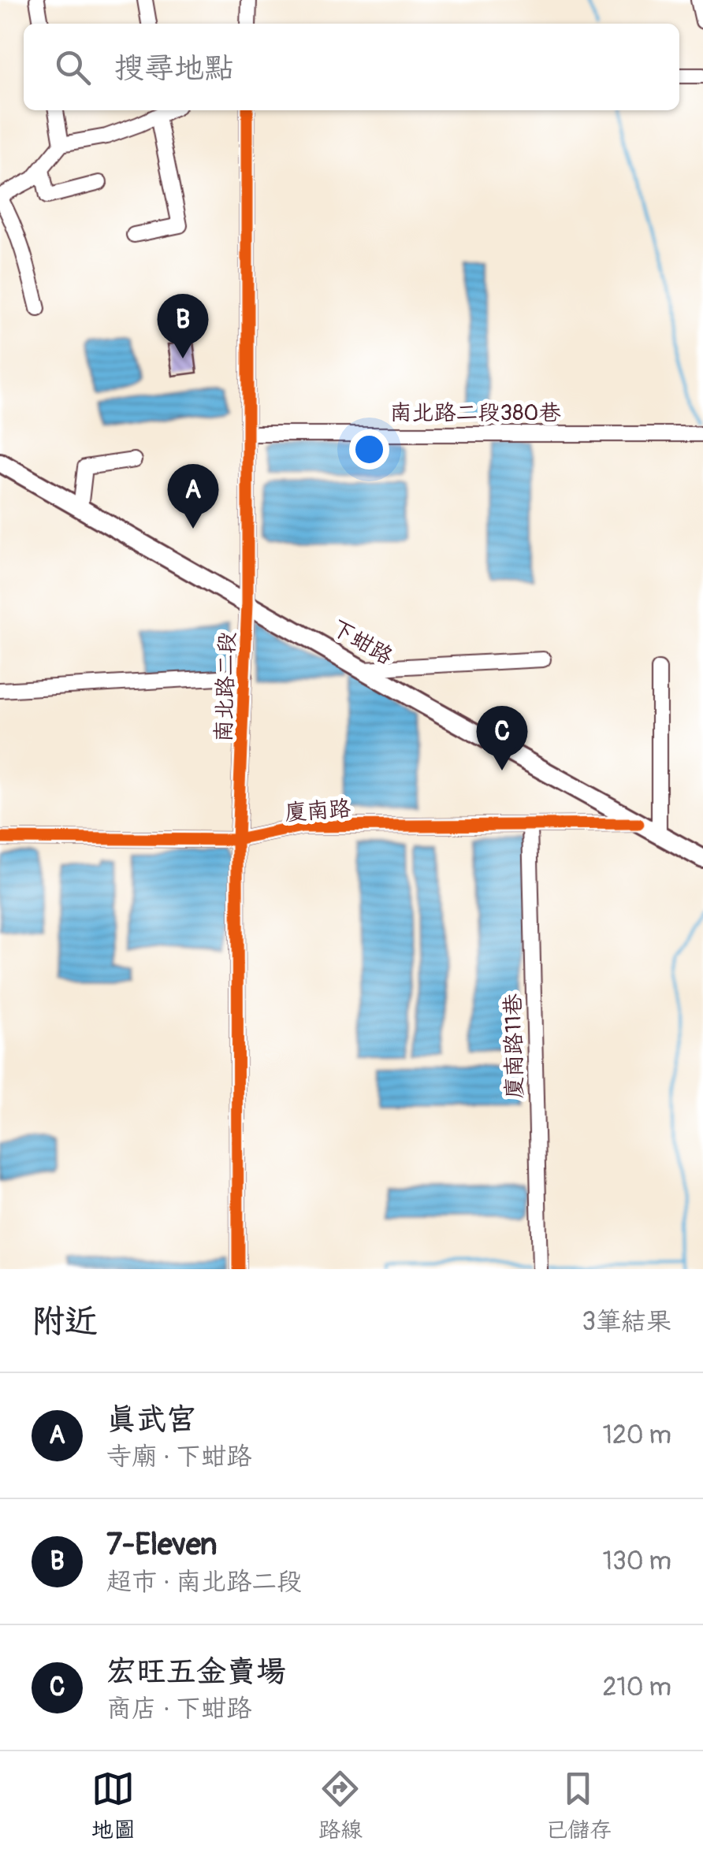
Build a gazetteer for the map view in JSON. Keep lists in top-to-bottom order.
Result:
{
  "streets": {
    "main road": ["下蚶路"],
    "street": [
      "南北路二段380巷",
      "南北路二段",
      "廈南路",
      "廈南路11巷"
    ]
  },
  "crossings": [
    ["南北路二段380巷", "南北路二段"],
    ["下蚶路", "南北路二段"],
    ["下蚶路", "廈南路"],
    ["南北路二段", "廈南路"],
    ["廈南路", "廈南路11巷"]
  ],
  "page": {
    "search": "搜尋地點",
    "pins": ["B", "A", "C"],
    "heading": ["附近", "3筆結果"],
    "list": [
      {
        "mark": "A",
        "name": "真武宮",
        "note": "寺廟 · 下蚶路",
        "value": "120 m"
      },
      {
        "mark": "B",
        "name": "7-Eleven",
        "note": "超市 · 南北路二段",
        "value": "130 m"
      },
      {
        "mark": "C",
        "name": "宏旺五金賣場",
        "note": "商店 · 下蚶路",
        "value": "210 m"
      }
    ],
    "nav": ["地圖", "路線", "已儲存"]
  }
}
